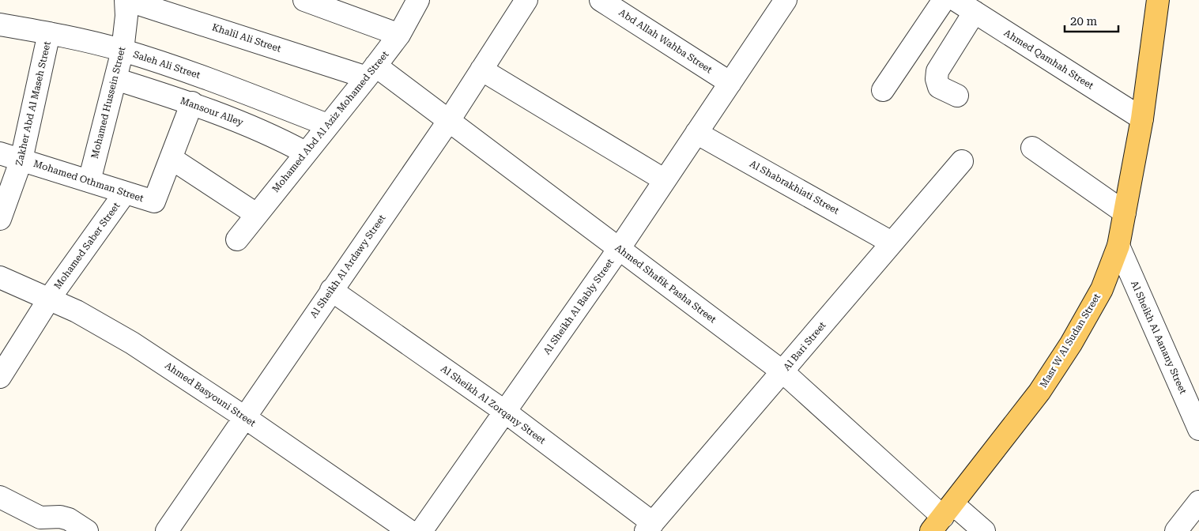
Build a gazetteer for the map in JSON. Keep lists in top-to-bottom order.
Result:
{
  "streets": {
    "main road": ["Masr W Al Sudan Street"],
    "street": [
      "Khalil Ali Street",
      "Abd Allah Wahba Street",
      "Ahmed Qamhah Street",
      "Saleh Ali Street",
      "Mohamed Hussein Street",
      "Zakher Abd Al Maseh Street",
      "Mansour Alley",
      "Mohamed Abd Al Aziz Mohamed Street",
      "Mohamed Othman Street",
      "Al Shabrakhiati Street",
      "Mohamed Saber Street",
      "Al Sheikh Al Ardawy Street",
      "Ahmed Shafik Pasha Street",
      "Al Sheikh Al Bably Street",
      "Al Sheikh Al Aanany Street",
      "Al Bari Street",
      "Ahmed Basyouni Street",
      "Al Sheikh Al Zorqany Street"
    ]
  },
  "crossings": [
    ["Khalil Ali Street", "Mohamed Hussein Street"],
    ["Khalil Ali Street", "Mohamed Abd Al Aziz Mohamed Street"],
    ["Khalil Ali Street", "Ahmed Shafik Pasha Street"],
    ["Abd Allah Wahba Street", "Al Sheikh Al Bably Street"],
    ["Ahmed Qamhah Street", "Masr W Al Sudan Street"],
    ["Saleh Ali Street", "Mohamed Hussein Street"],
    ["Saleh Ali Street", "Zakher Abd Al Maseh Street"],
    ["Saleh Ali Street", "Mohamed Abd Al Aziz Mohamed Street"],
    ["Mohamed Hussein Street", "Mansour Alley"],
    ["Mohamed Hussein Street", "Mohamed Othman Street"],
    ["Zakher Abd Al Maseh Street", "Mohamed Othman Street"],
    ["Mansour Alley", "Mohamed Abd Al Aziz Mohamed Street"],
    ["Mohamed Abd Al Aziz Mohamed Street", "Ahmed Shafik Pasha Street"],
    ["Mohamed Othman Street", "Mohamed Saber Street"],
    ["Al Shabrakhiati Street", "Al Sheikh Al Bably Street"],
    ["Al Shabrakhiati Street", "Al Bari Street"],
    ["Mohamed Saber Street", "Ahmed Basyouni Street"],
    ["Al Sheikh Al Ardawy Street", "Ahmed Shafik Pasha Street"],
    ["Al Sheikh Al Ardawy Street", "Ahmed Basyouni Street"],
    ["Al Sheikh Al Ardawy Street", "Al Sheikh Al Zorqany Street"],
    ["Ahmed Shafik Pasha Street", "Al Sheikh Al Bably Street"],
    ["Ahmed Shafik Pasha Street", "Masr W Al Sudan Street"],
    ["Ahmed Shafik Pasha Street", "Al Bari Street"],
    ["Al Sheikh Al Bably Street", "Al Sheikh Al Zorqany Street"],
    ["Al Sheikh Al Aanany Street", "Masr W Al Sudan Street"],
    ["Al Bari Street", "Al Sheikh Al Zorqany Street"]
  ],
  "scale_bar": "20 m"
}
